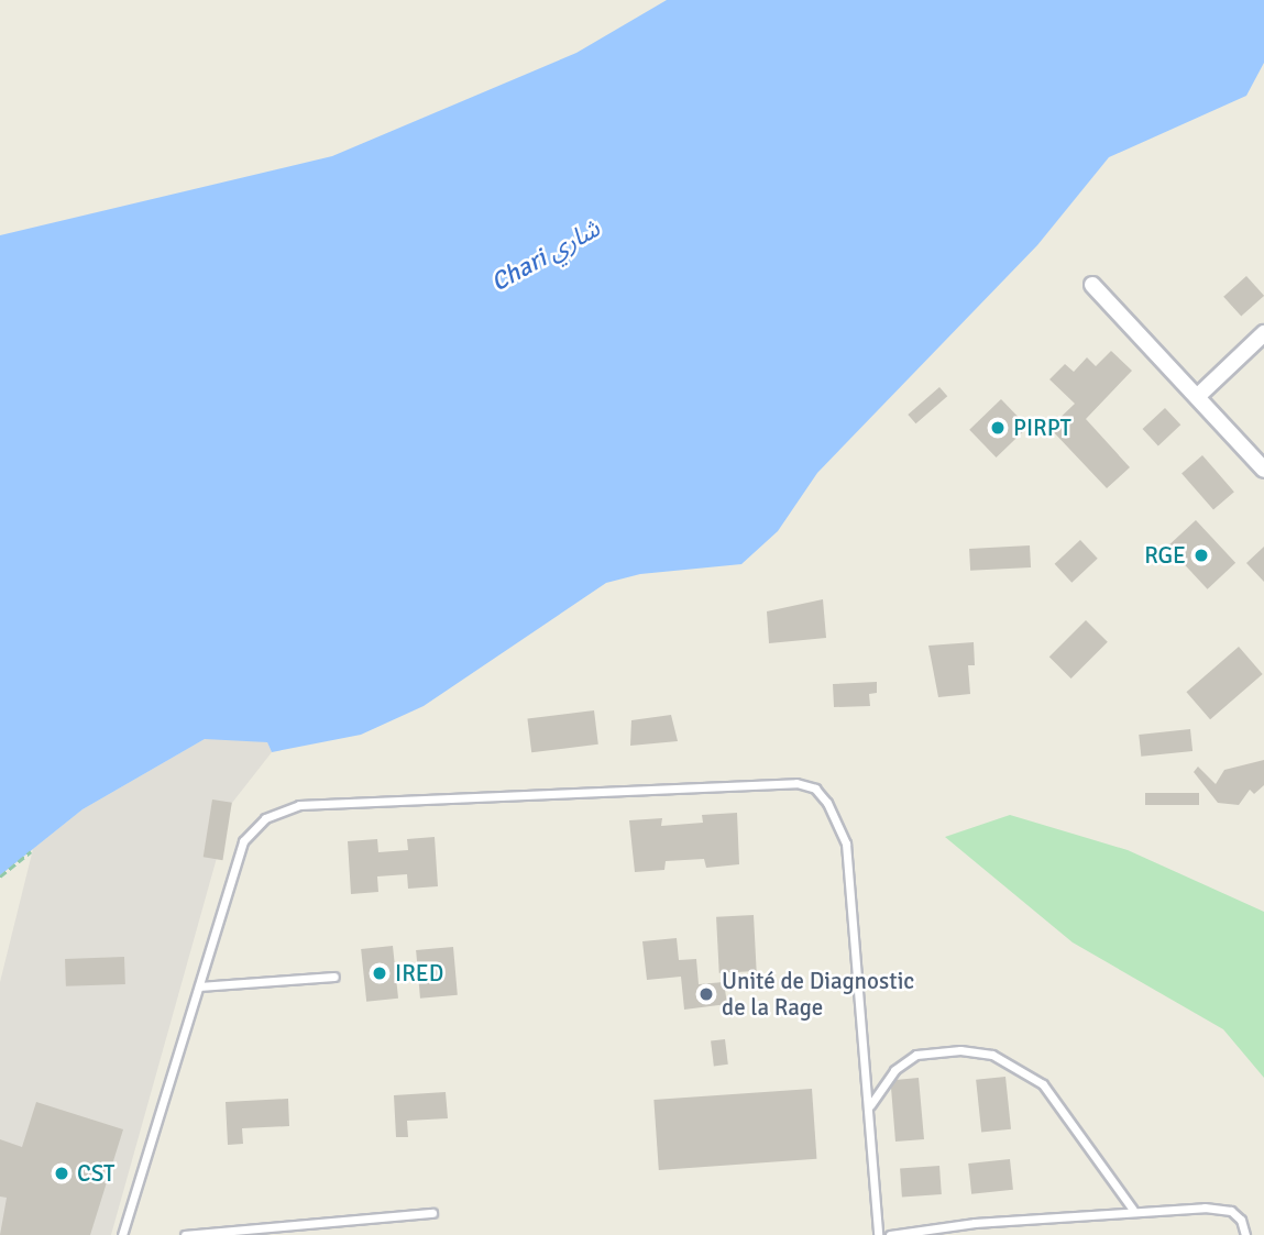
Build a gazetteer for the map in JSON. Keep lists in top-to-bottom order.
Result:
{
  "water": ["Chari شاري"],
  "places": [
    "PIRPT",
    "RGE",
    "IRED",
    "Unité de Diagnostic de la Rage",
    "CST"
  ]
}
